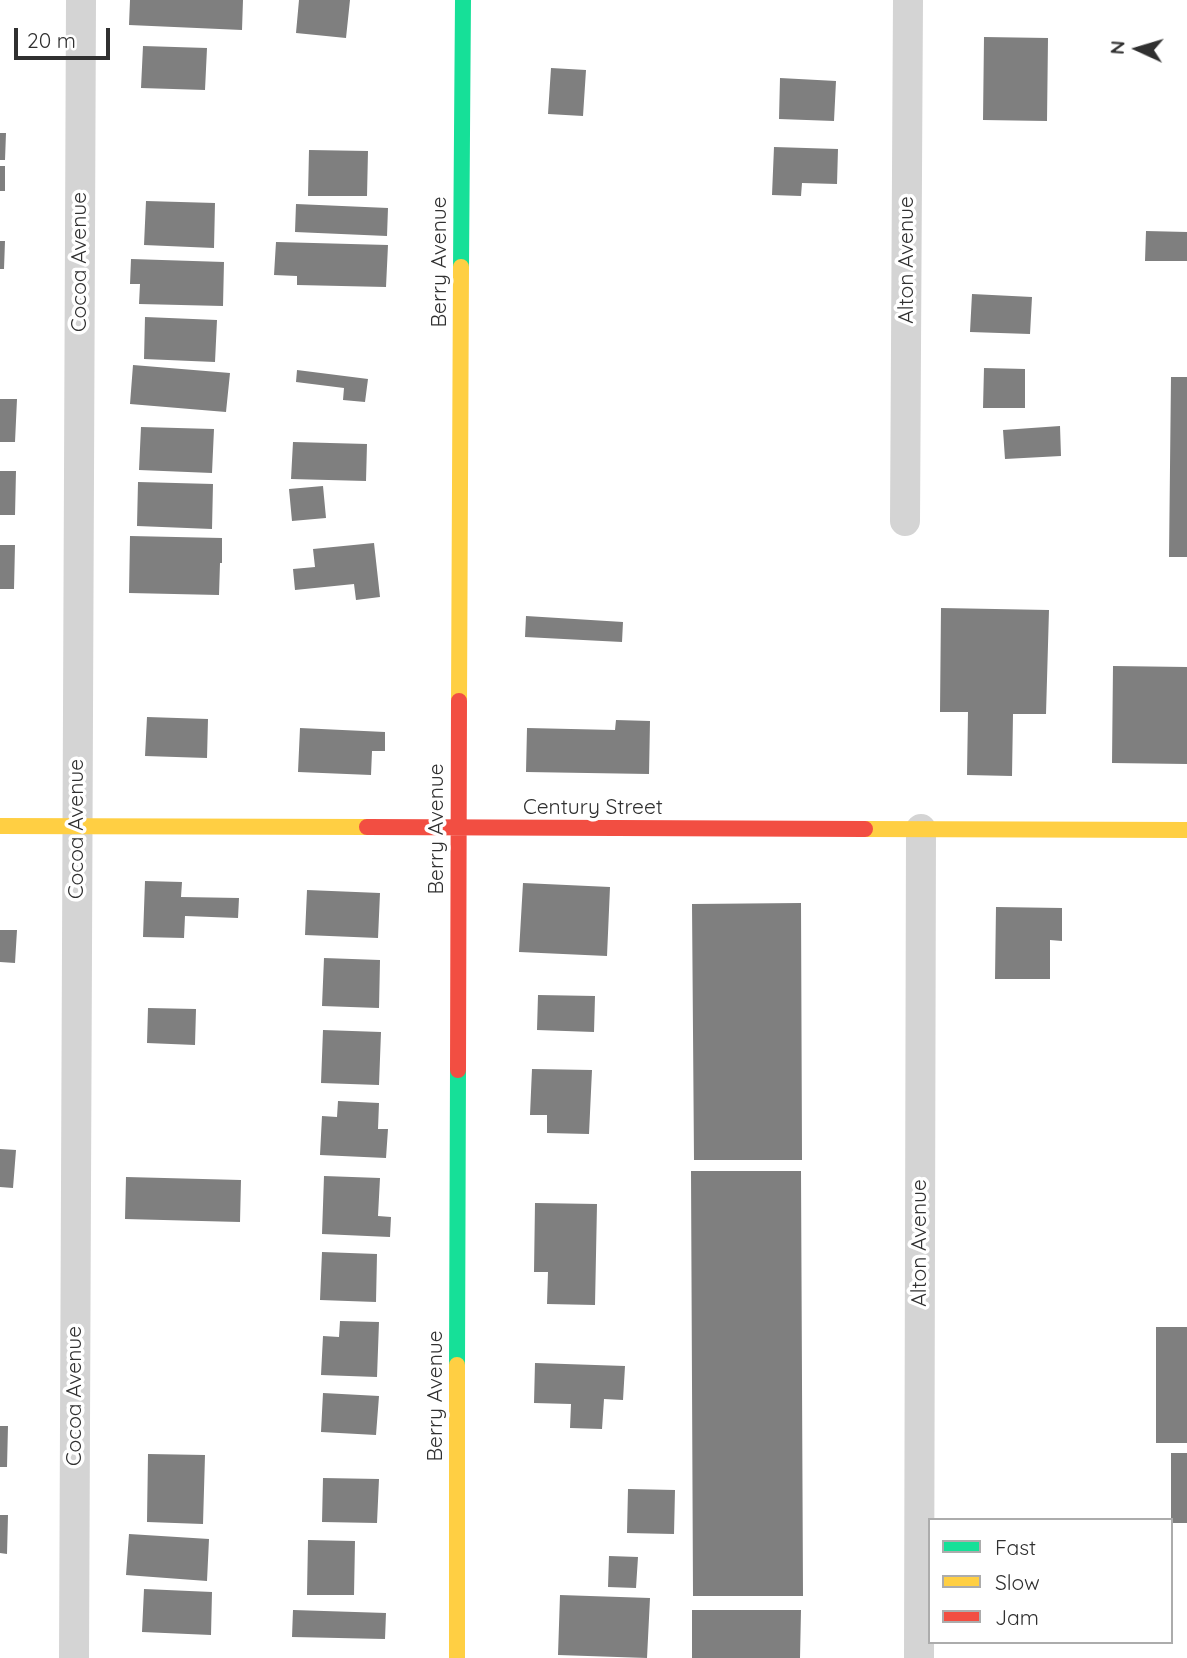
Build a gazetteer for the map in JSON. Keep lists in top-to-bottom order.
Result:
{
  "streets": {
    "street": [
      "Alton Avenue",
      "Cocoa Avenue",
      "Berry Avenue",
      "Century Street"
    ]
  },
  "crossings": [
    ["Alton Avenue", "Century Street"],
    ["Cocoa Avenue", "Century Street"],
    ["Berry Avenue", "Century Street"]
  ],
  "legend": ["Fast", "Slow", "Jam"],
  "scale_bar": "20 m",
  "north": "left"
}
